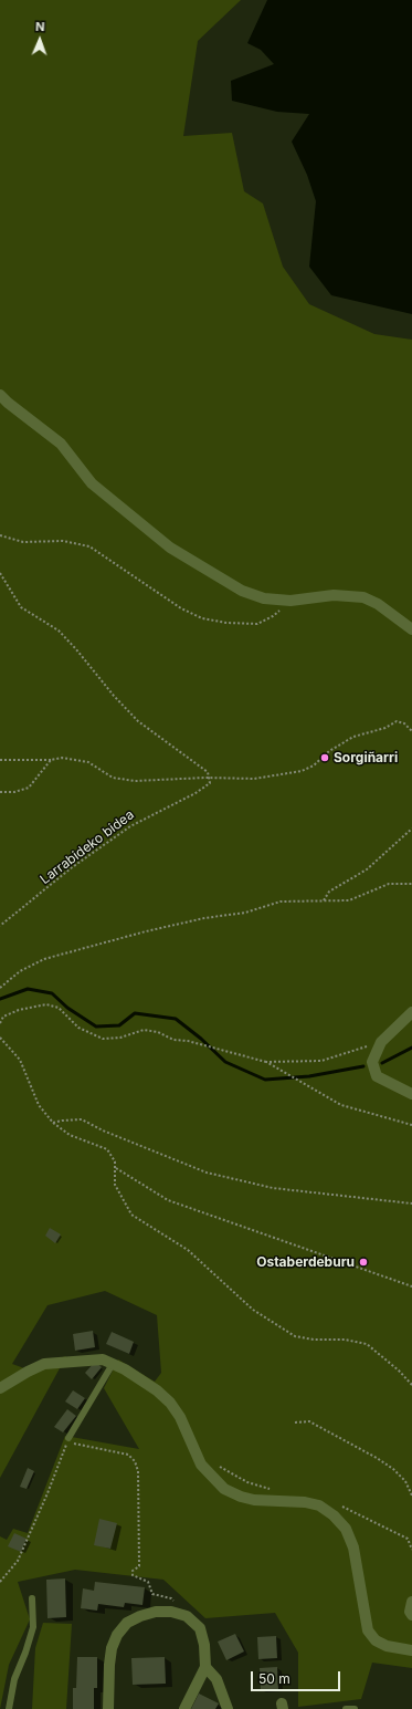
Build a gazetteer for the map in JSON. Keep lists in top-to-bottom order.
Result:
{
  "streets": {
    "path": ["Larrabideko bidea"]
  },
  "places": ["Sorgiñarri", "Ostaberdeburu"],
  "scale_bar": "50 m",
  "north": "top"
}
